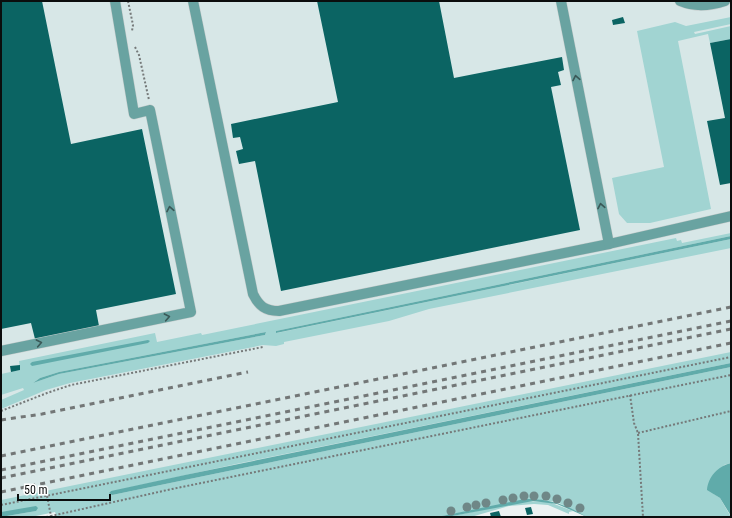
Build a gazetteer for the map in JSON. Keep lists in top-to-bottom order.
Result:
{
  "scale_bar": "50 m"
}
